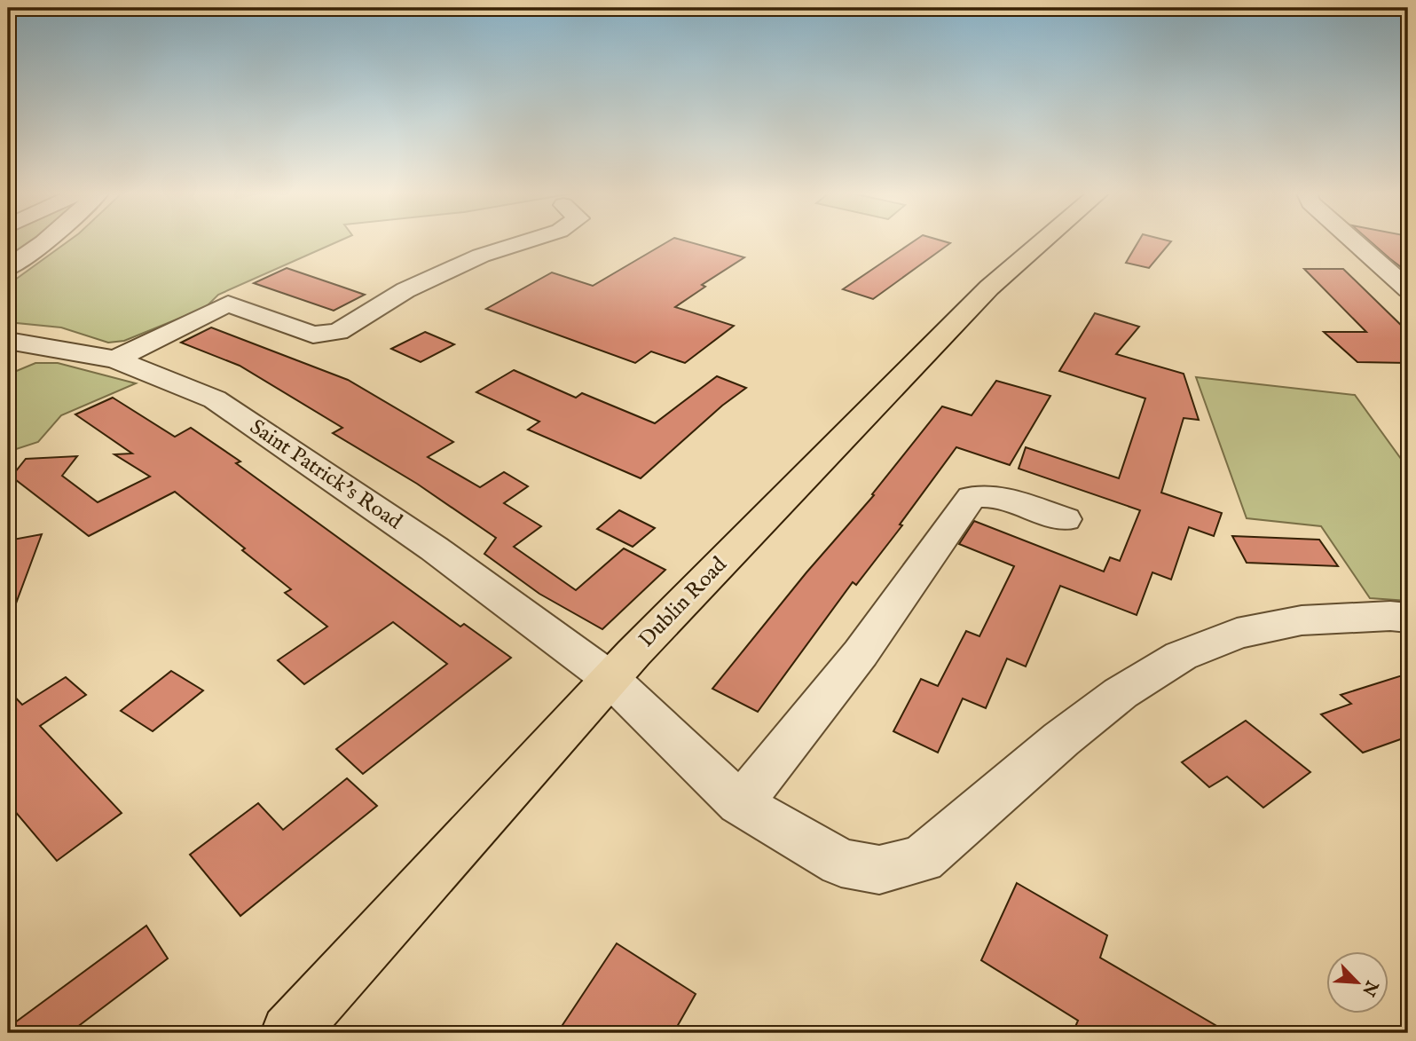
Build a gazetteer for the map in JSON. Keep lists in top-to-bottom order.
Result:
{
  "streets": {
    "main road": ["Dublin Road"],
    "street": ["Saint Patrick's Road"]
  },
  "crossings": [
    ["Saint Patrick's Road", "Dublin Road"]
  ],
  "north": "bottom right"
}
